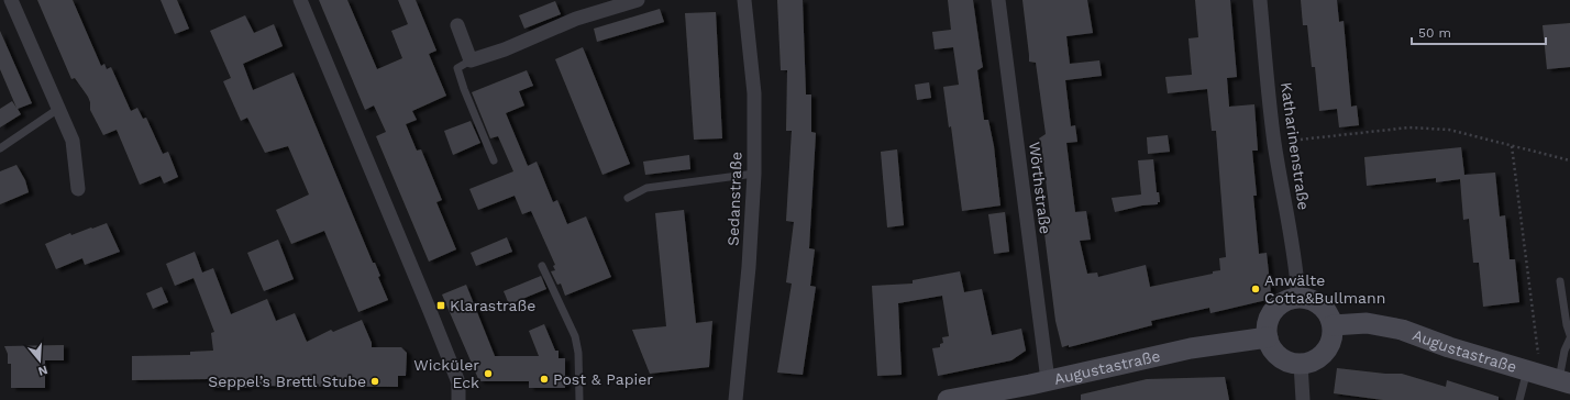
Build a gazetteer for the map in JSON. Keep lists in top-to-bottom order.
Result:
{
  "streets": {
    "main road": ["Augustastraße"],
    "street": ["Katharinenstraße", "Wörthstraße", "Sedanstraße"]
  },
  "crossings": [
    ["Katharinenstraße", "Augustastraße"],
    ["Wörthstraße", "Augustastraße"]
  ],
  "places": {
    "other": [
      "Anwälte Cotta&Bullmann",
      "Wicküler Eck",
      "Post & Papier",
      "Seppel’s Brettl Stube"
    ],
    "transit": ["Klarastraße"]
  },
  "scale_bar": "50 m",
  "north": "bottom"
}
